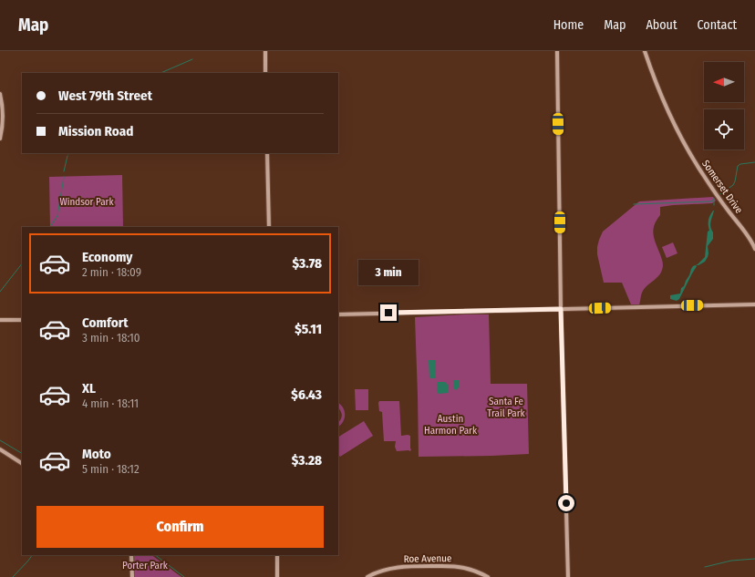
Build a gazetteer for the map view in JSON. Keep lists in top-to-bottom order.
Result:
{
  "streets": {
    "street": ["Somerset Drive", "Roe Avenue"]
  },
  "parks": [
    "Windsor Park",
    "Santa Fe Trail Park",
    "Austin Harmon Park",
    "Porter Park"
  ],
  "north": "left",
  "page": {
    "header": "Map",
    "nav": [
      "Home",
      "Map",
      "About",
      "Contact"
    ],
    "banner": ["West 79th Street", "Mission Road"],
    "list": [
      {
        "name": "Economy",
        "note": "2 min · 18:09",
        "value": "$3.78"
      },
      {
        "name": "Comfort",
        "note": "3 min · 18:10",
        "value": "$5.11"
      },
      {
        "name": "XL",
        "note": "4 min · 18:11",
        "value": "$6.43"
      },
      {
        "name": "Moto",
        "note": "5 min · 18:12",
        "value": "$3.28"
      }
    ],
    "bubble": "3 min",
    "buttons": "Confirm"
  }
}
